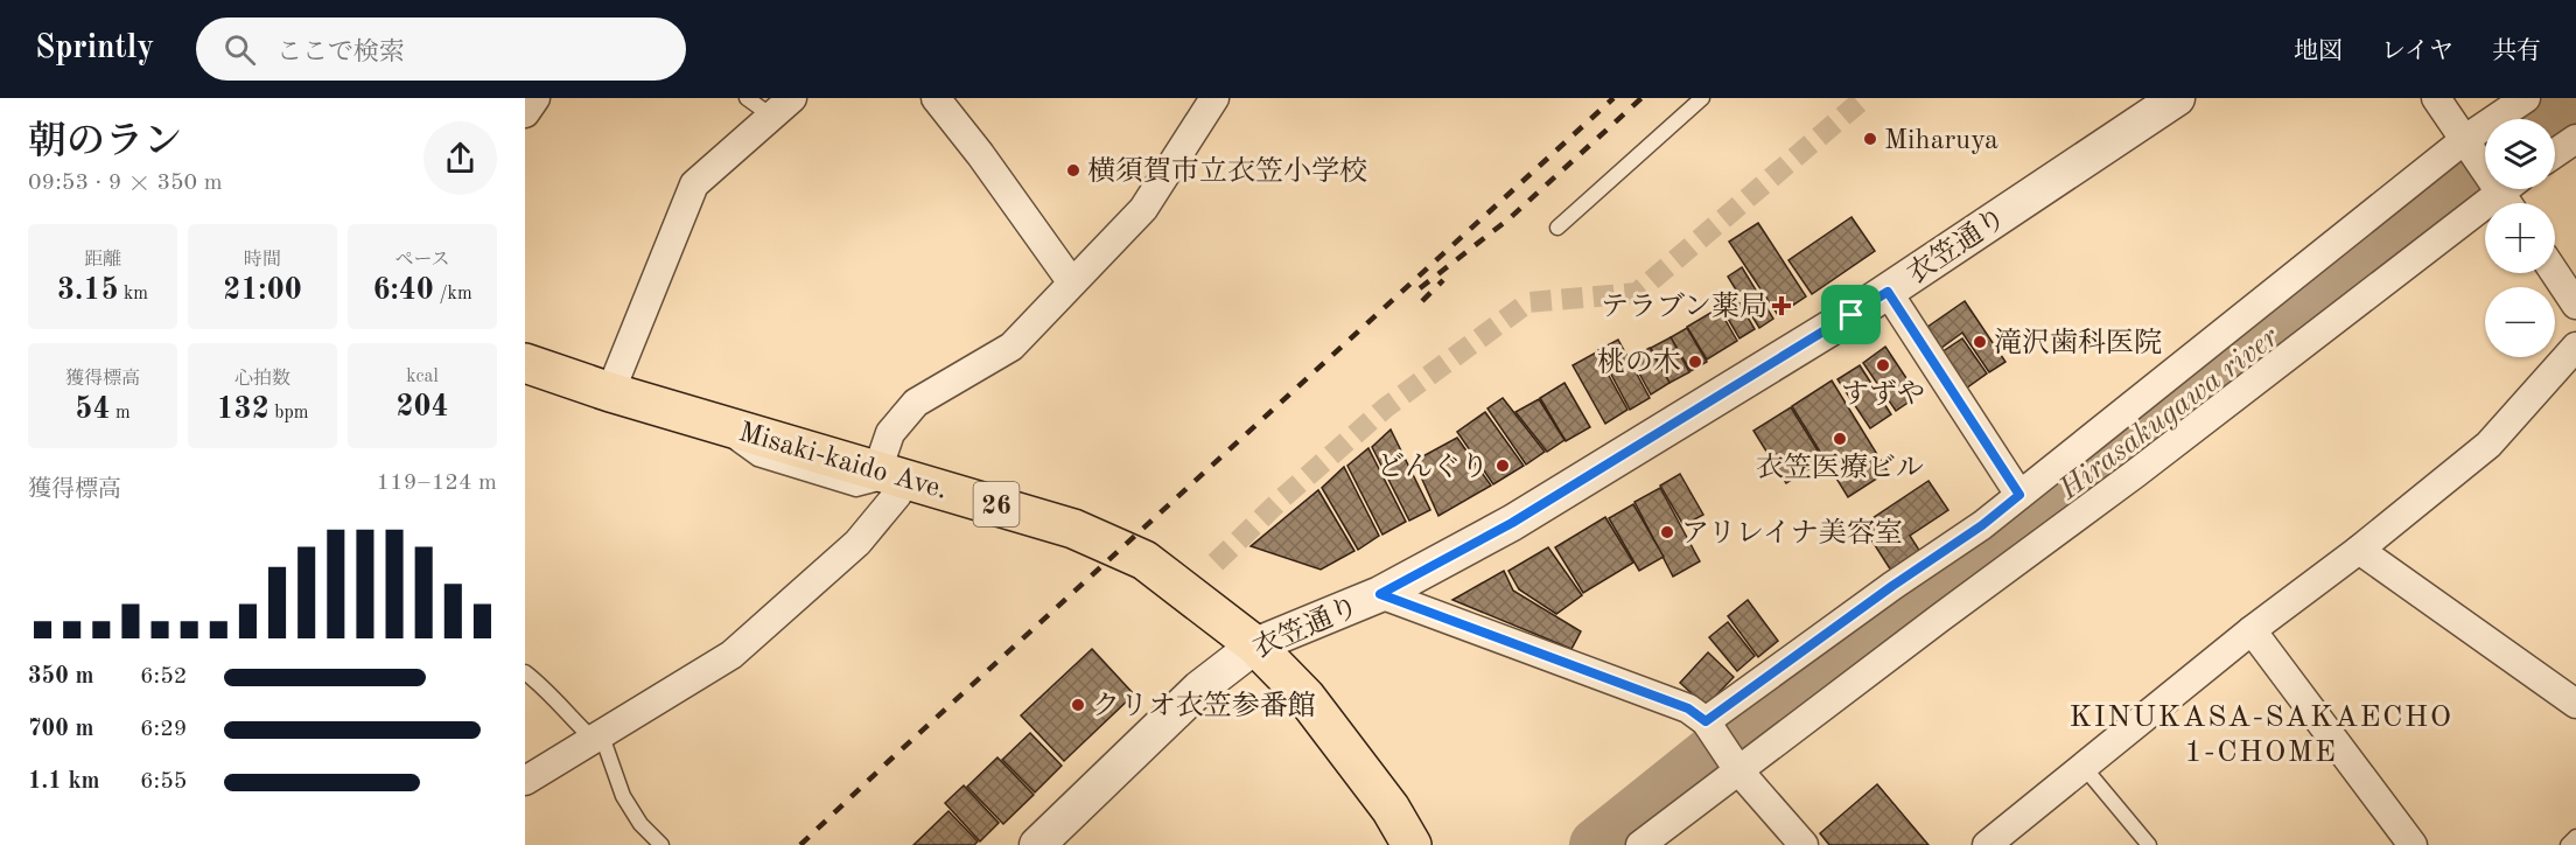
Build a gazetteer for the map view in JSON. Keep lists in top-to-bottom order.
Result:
{
  "streets": {
    "main road": ["Misaki-kaido Ave.", "26"],
    "street": ["衣笠通り"]
  },
  "crossings": [
    ["衣笠通り", "Misaki-kaido Ave."]
  ],
  "districts": ["KINUKASA-SAKAECHO 1-CHOME"],
  "water": ["Hirasakugawa river"],
  "places": {
    "other": [
      "Miharuya",
      "横須賀市立衣笠小学校",
      "滝沢歯科医院",
      "桃の木",
      "すずや",
      "衣笠医療ビル",
      "どんぐり",
      "アリレイナ美容室",
      "クリオ衣笠参番館"
    ],
    "health": ["テラブン薬局"]
  },
  "page": {
    "header": "Sprintly",
    "search": "ここで検索",
    "nav": ["地図", "レイヤ", "共有"],
    "heading": ["朝のラン", "09:53 · 9 × 350 m"],
    "map_buttons": ["+", "−"],
    "stats": [
      ["距離", "3.15 km"],
      ["時間", "21:00"],
      ["ペース", "6:40 /km"],
      ["獲得標高", "54 m"],
      ["心拍数", "132 bpm"],
      ["kcal", "204"]
    ],
    "chart": ["獲得標高", "119–124 m"],
    "list": [
      {
        "name": "350 m",
        "note": "6:52"
      },
      {
        "name": "700 m",
        "note": "6:29"
      },
      {
        "name": "1.1 km",
        "note": "6:55"
      }
    ]
  }
}
